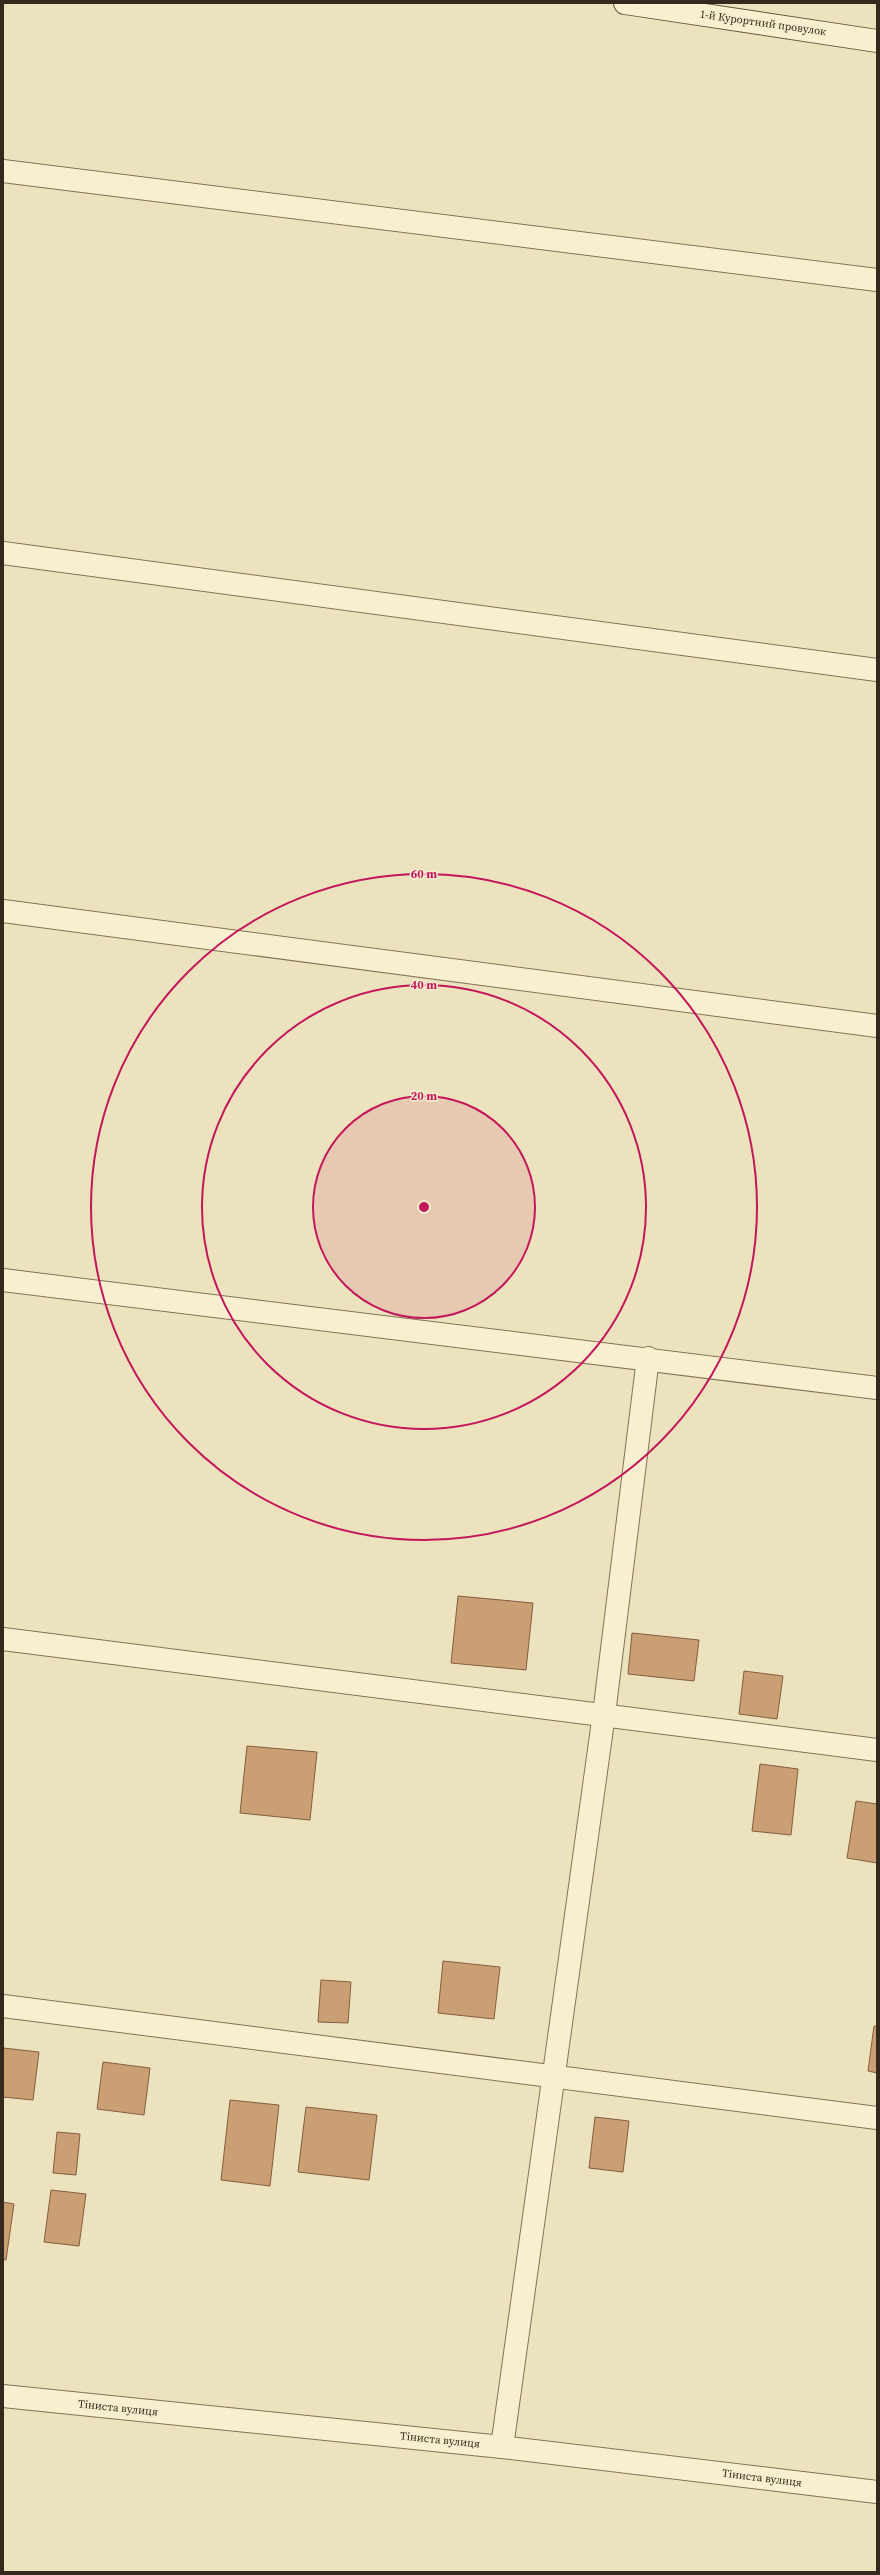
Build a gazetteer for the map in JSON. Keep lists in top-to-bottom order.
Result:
{
  "streets": {
    "street": ["1-й Курортний провулок", "Тіниста вулиця"]
  },
  "rings": ["60 m", "40 m", "20 m"]
}
